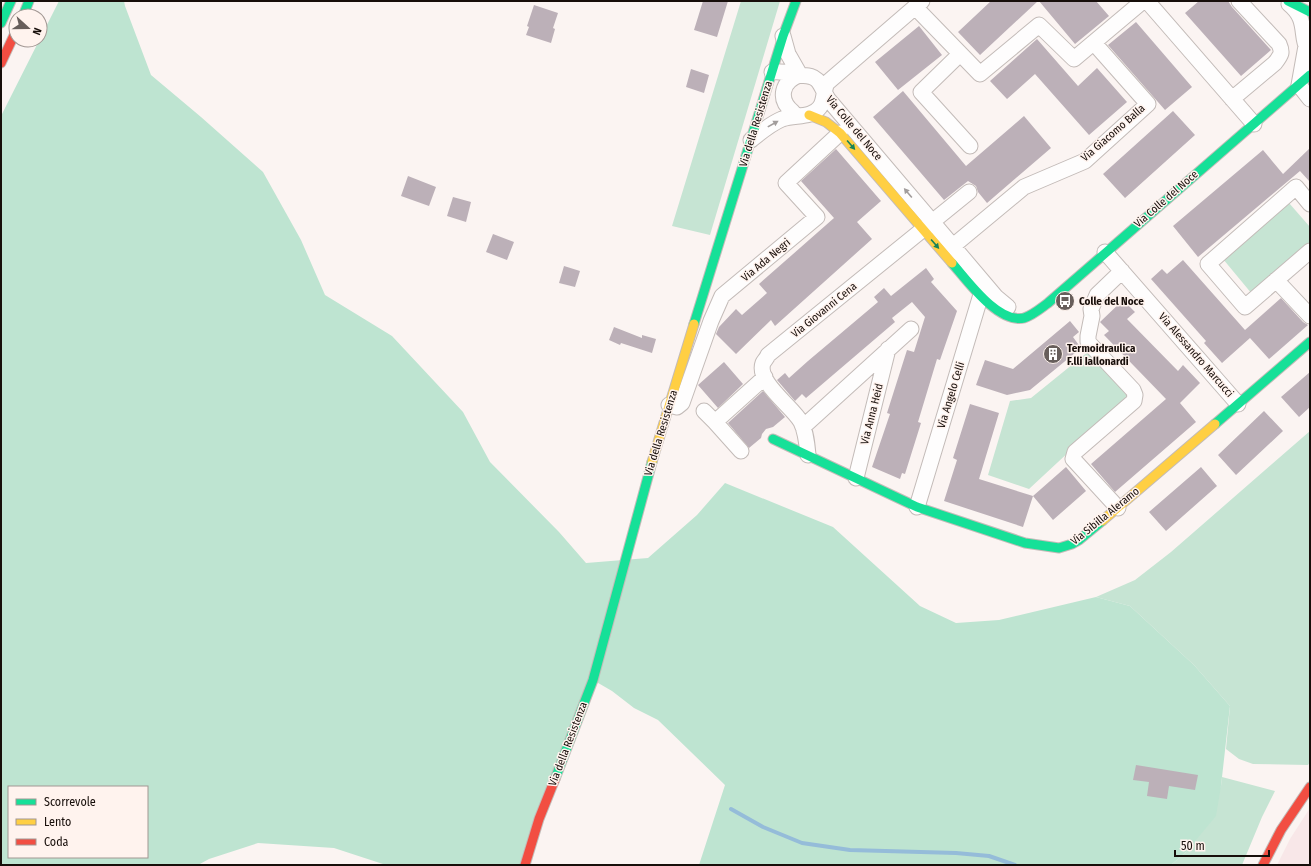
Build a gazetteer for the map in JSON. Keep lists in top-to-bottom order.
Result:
{
  "streets": {
    "main road": ["Via della Resistenza", "Via Colle del Noce", "Via Sibilla Aleramo"],
    "street": [
      "Via Giacomo Balla",
      "Via Ada Negri",
      "Via Giovanni Cena",
      "Via Alessandro Marcucci",
      "Via Angelo Celli",
      "Via Anna Heid"
    ]
  },
  "crossings": [
    ["Via della Resistenza", "Via Colle del Noce"],
    ["Via della Resistenza", "Via Ada Negri"],
    ["Via Colle del Noce", "Via Giacomo Balla"],
    ["Via Colle del Noce", "Via Ada Negri"],
    ["Via Colle del Noce", "Via Giovanni Cena"],
    ["Via Colle del Noce", "Via Alessandro Marcucci"],
    ["Via Colle del Noce", "Via Angelo Celli"],
    ["Via Alessandro Marcucci", "Via Sibilla Aleramo"],
    ["Via Angelo Celli", "Via Sibilla Aleramo"],
    ["Via Anna Heid", "Via Sibilla Aleramo"]
  ],
  "places": {
    "bus stop": ["Colle del Noce"],
    "building": ["Termoidraulica F.lli Iallonardi"]
  },
  "legend": ["Scorrevole", "Lento", "Coda"],
  "scale_bar": "50 m",
  "north": "right"
}
